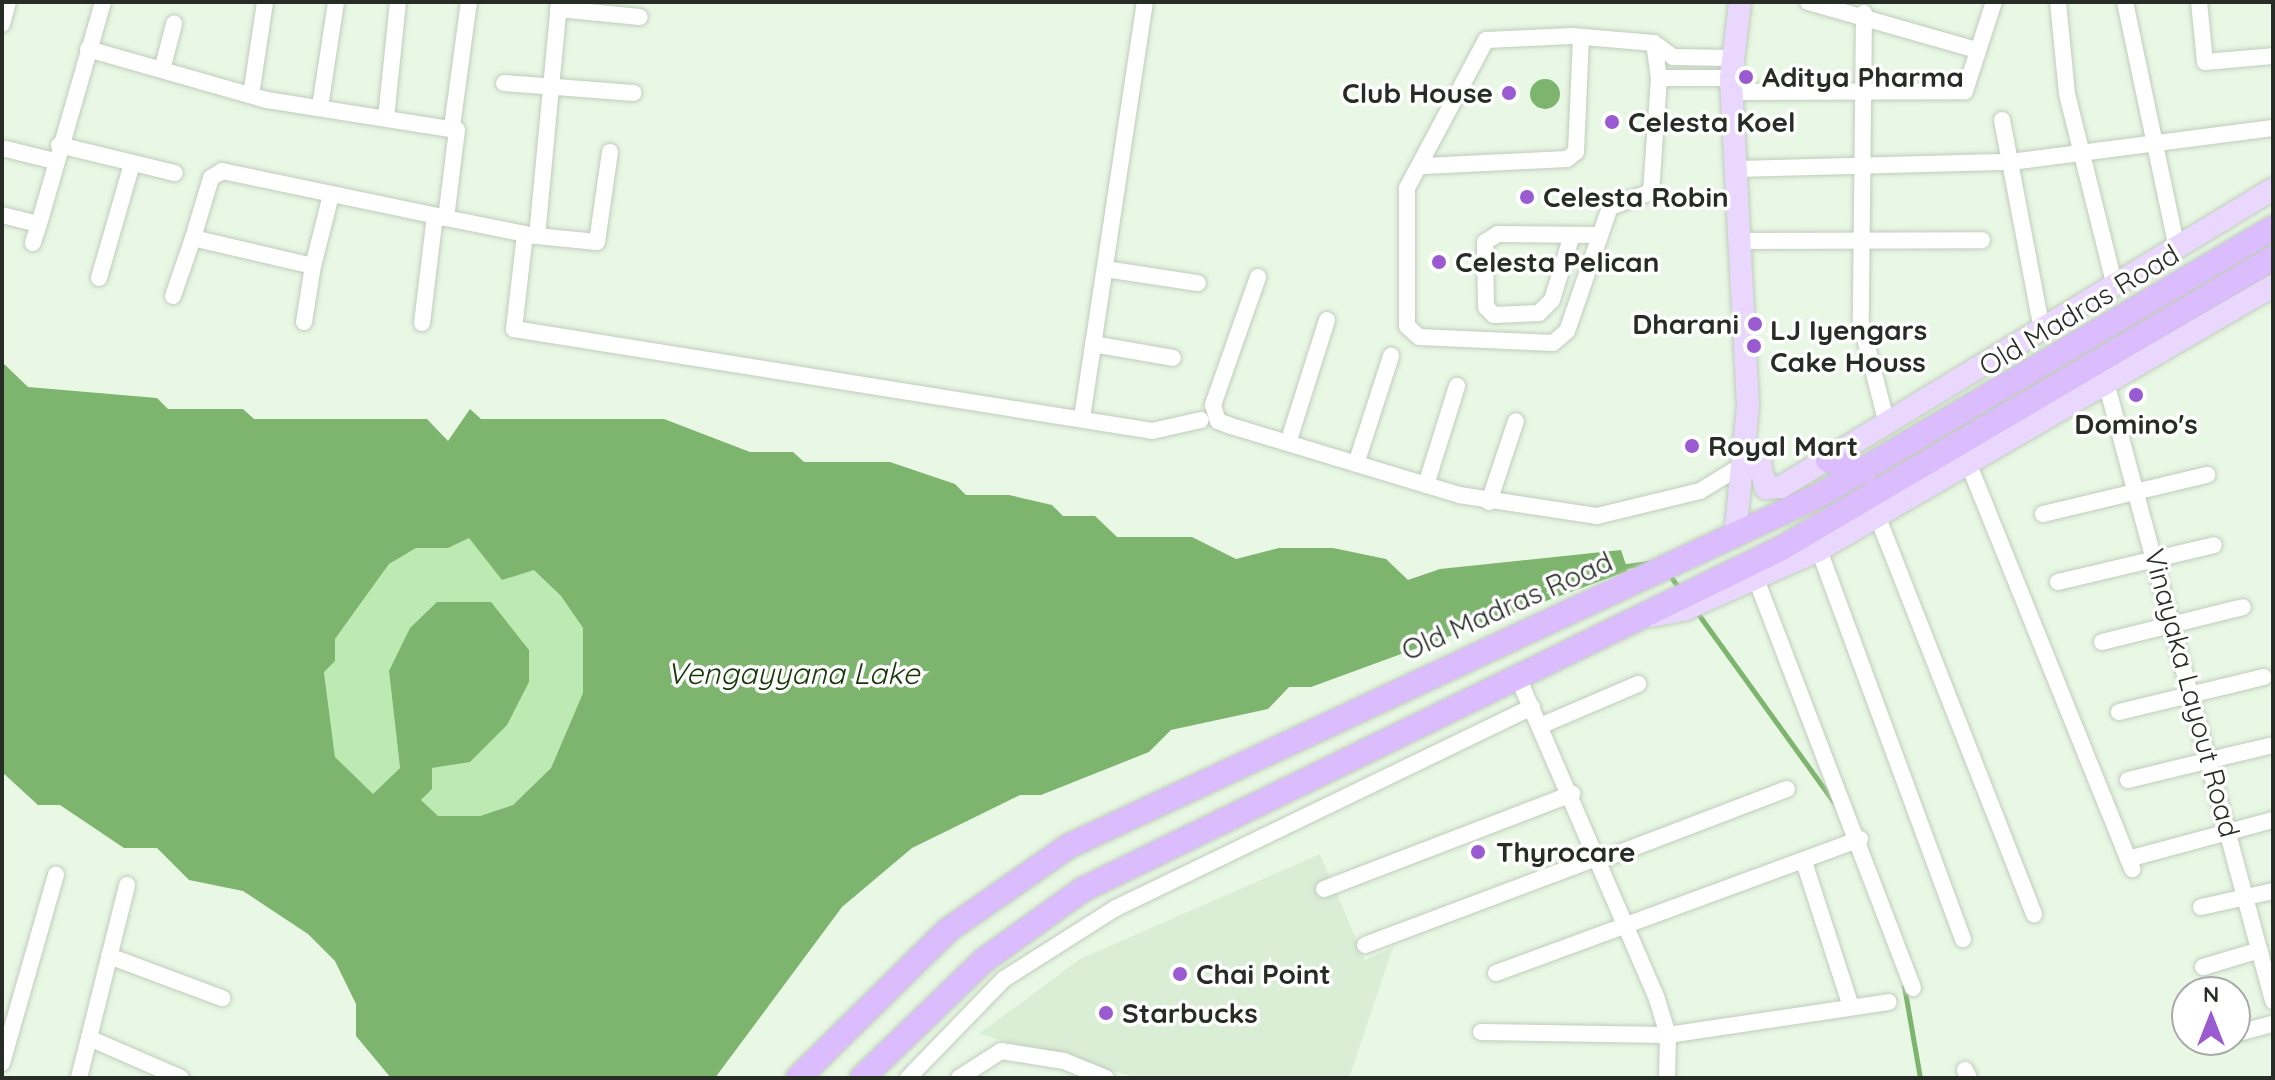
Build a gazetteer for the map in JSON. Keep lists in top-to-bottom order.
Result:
{
  "streets": {
    "highway": ["Old Madras Road"],
    "street": ["Vinayaka Layout Road"]
  },
  "water": ["Vengayyana Lake"],
  "places": [
    "Aditya Pharma",
    "Club House",
    "Celesta Koel",
    "Celesta Robin",
    "Celesta Pelican",
    "Dharani",
    "LJ Iyengars Cake Houss",
    "Domino's",
    "Royal Mart",
    "Thyrocare",
    "Chai Point",
    "Starbucks"
  ],
  "north": "top"
}
